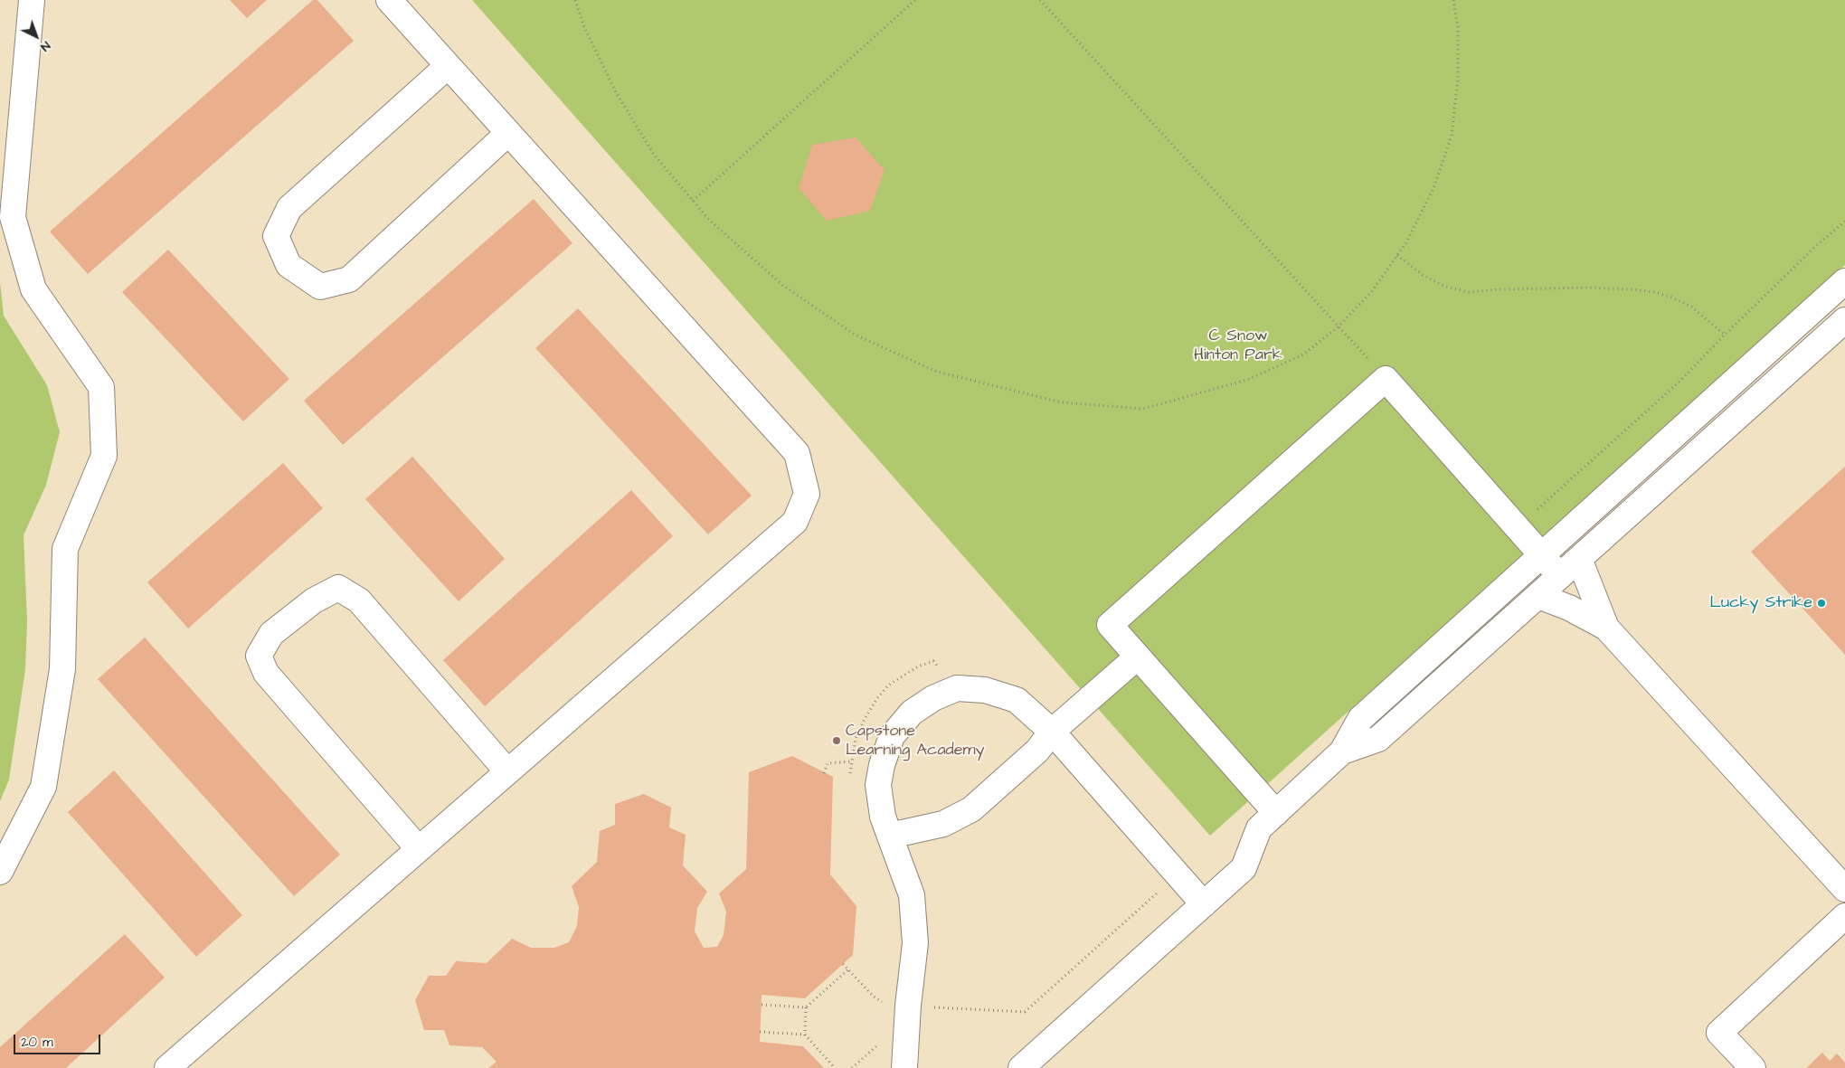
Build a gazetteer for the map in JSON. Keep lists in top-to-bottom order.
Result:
{
  "parks": ["C Snow Hinton Park"],
  "places": ["Lucky Strike", "Capstone Learning Academy"],
  "scale_bar": "20 m",
  "north": "bottom right"
}
